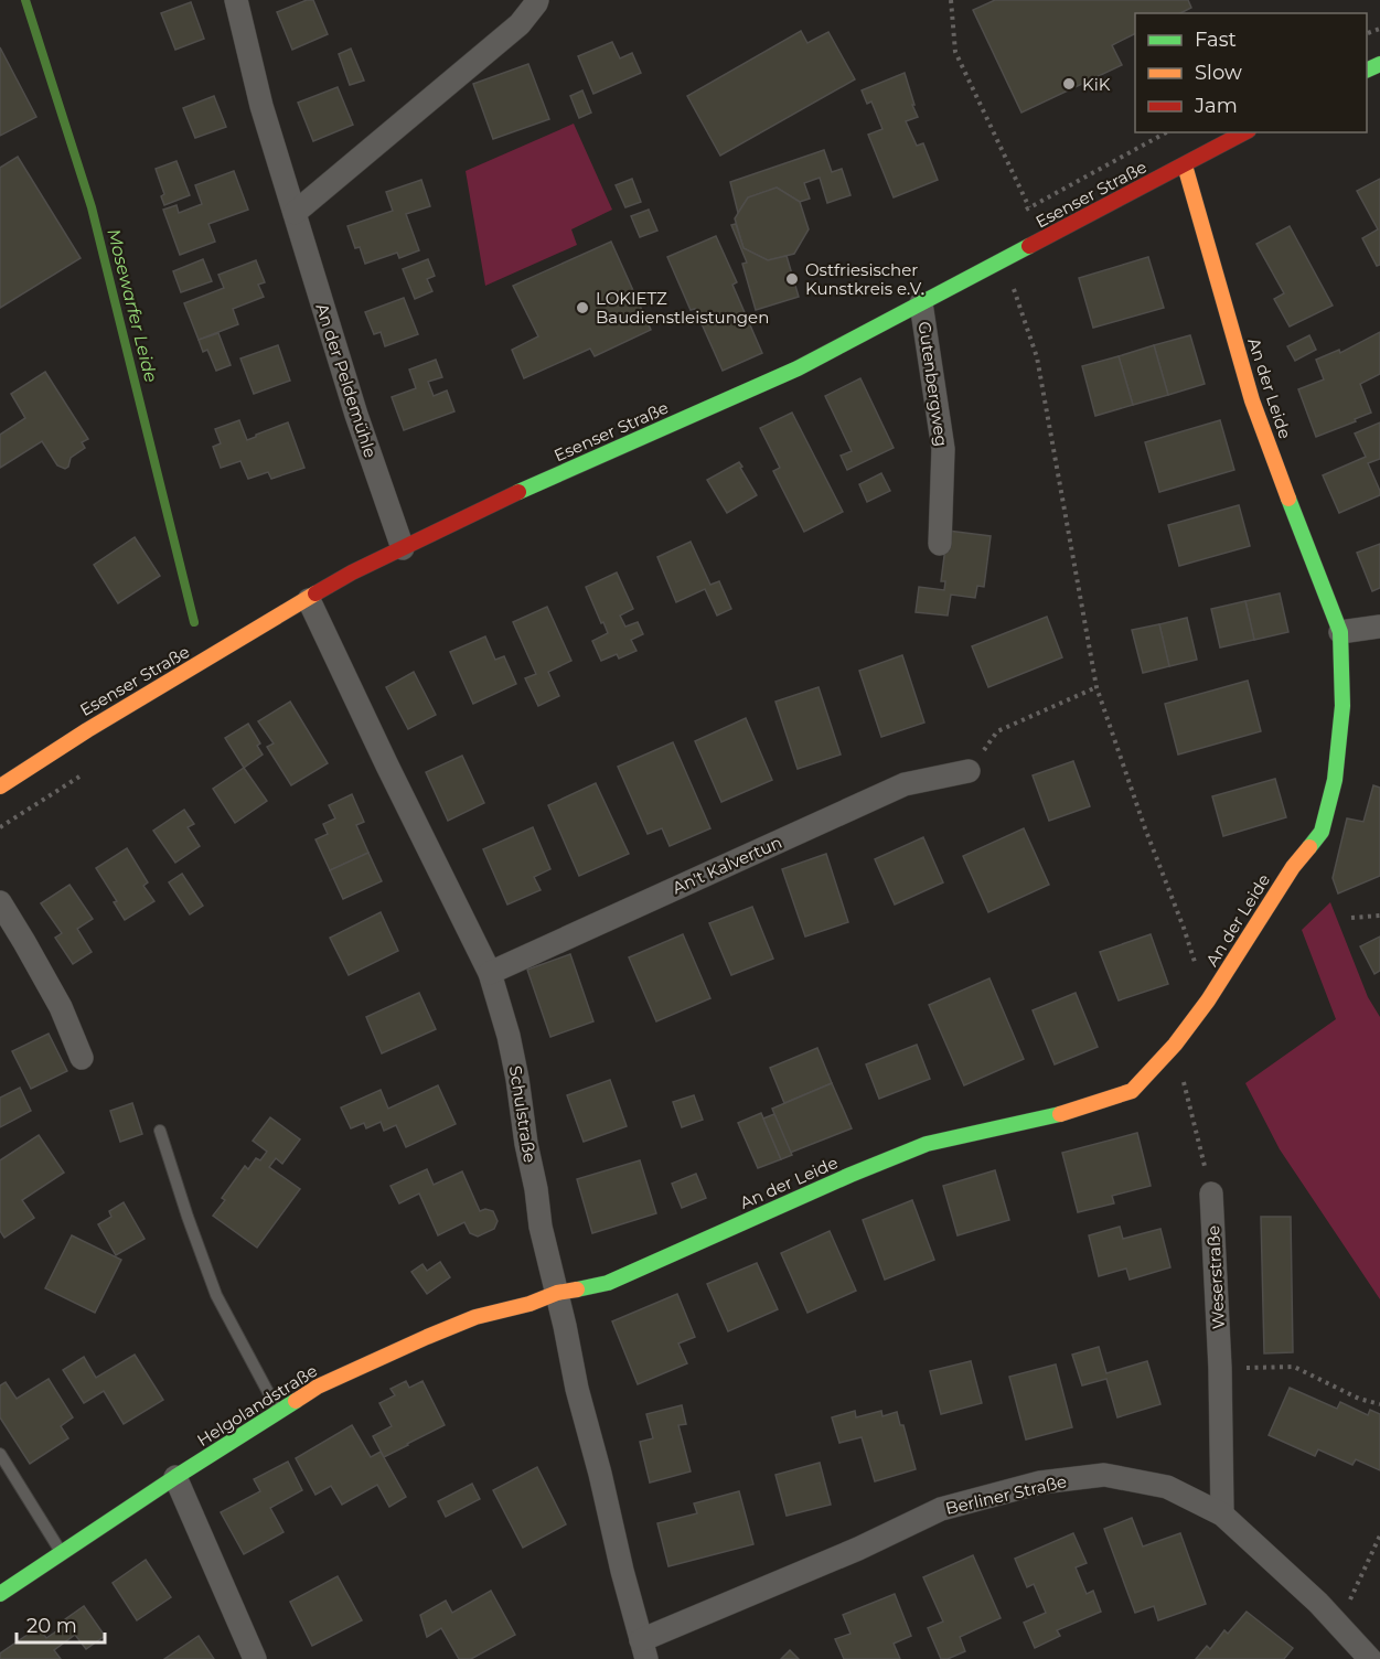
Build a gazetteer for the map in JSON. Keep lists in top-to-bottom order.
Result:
{
  "streets": {
    "street": [
      "Esenser Straße",
      "An der Peldemühle",
      "Gutenbergweg",
      "An der Leide",
      "An't Kalvertun",
      "Schulstraße",
      "Weserstraße",
      "Helgolandstraße",
      "Berliner Straße"
    ]
  },
  "crossings": [
    ["Esenser Straße", "An der Peldemühle"],
    ["Esenser Straße", "Gutenbergweg"],
    ["Esenser Straße", "An der Leide"],
    ["Esenser Straße", "Schulstraße"],
    ["An der Leide", "Schulstraße"],
    ["An der Leide", "Helgolandstraße"],
    ["An't Kalvertun", "Schulstraße"],
    ["Schulstraße", "Helgolandstraße"],
    ["Schulstraße", "Berliner Straße"],
    ["Weserstraße", "Berliner Straße"]
  ],
  "water": ["Mosewarfer Leide"],
  "places": ["KiK", "Ostfriesischer Kunstkreis e.V.", "LOKIETZ Baudienstleistungen"],
  "legend": ["Fast", "Slow", "Jam"],
  "scale_bar": "20 m"
}
